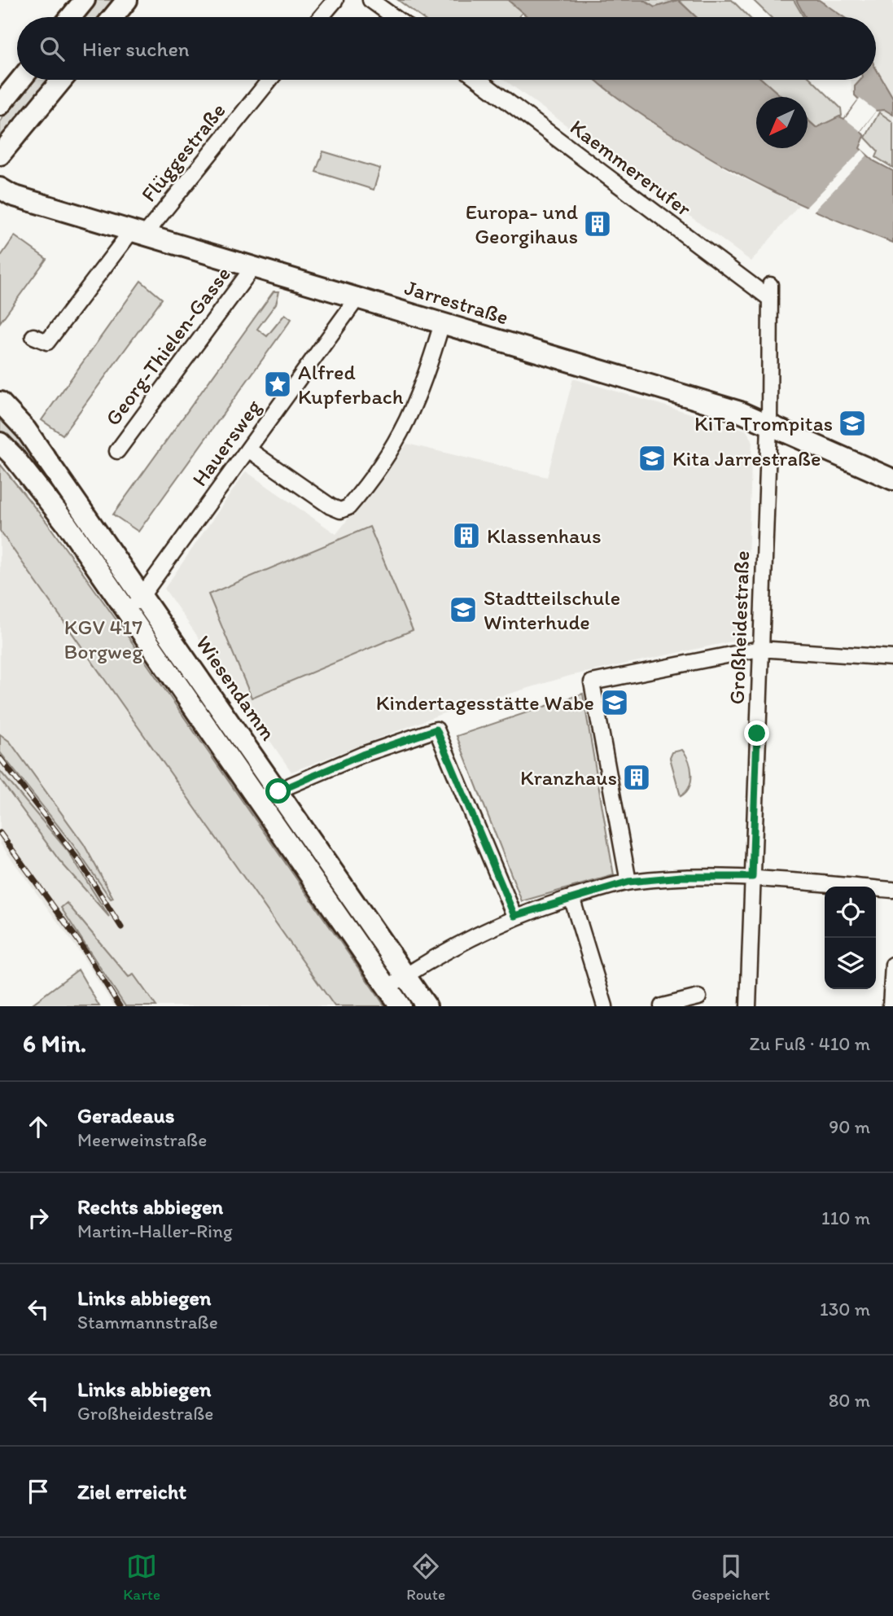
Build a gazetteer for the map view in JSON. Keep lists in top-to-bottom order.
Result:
{
  "streets": {
    "street": [
      "Flüggestraße",
      "Kaemmererufer",
      "Jarrestraße",
      "Georg-Thielen-Gasse",
      "Hauersweg",
      "Großheidestraße",
      "Wiesendamm"
    ]
  },
  "crossings": [
    ["Flüggestraße", "Jarrestraße"],
    ["Kaemmererufer", "Großheidestraße"],
    ["Jarrestraße", "Georg-Thielen-Gasse"],
    ["Jarrestraße", "Hauersweg"],
    ["Jarrestraße", "Großheidestraße"],
    ["Hauersweg", "Wiesendamm"]
  ],
  "parks": ["KGV 417 Borgweg"],
  "places": {
    "building": ["Europa- und Georgihaus", "Klassenhaus", "Kranzhaus"],
    "place": ["Alfred Kupferbach"],
    "school or university": [
      "KiTa Trompitas",
      "Kita Jarrestraße",
      "Stadtteilschule Winterhude",
      "Kindertagesstätte Wabe"
    ]
  },
  "north": "bottom left",
  "page": {
    "search": "Hier suchen",
    "heading": ["6 Min.", "Zu Fuß · 410 m"],
    "list": [
      ["Geradeaus", "Meerweinstraße", "90 m"],
      ["Rechts abbiegen", "Martin-Haller-Ring", "110 m"],
      ["Links abbiegen", "Stammannstraße", "130 m"],
      ["Links abbiegen", "Großheidestraße", "80 m"],
      "Ziel erreicht"
    ],
    "nav": ["Karte", "Route", "Gespeichert"]
  }
}
